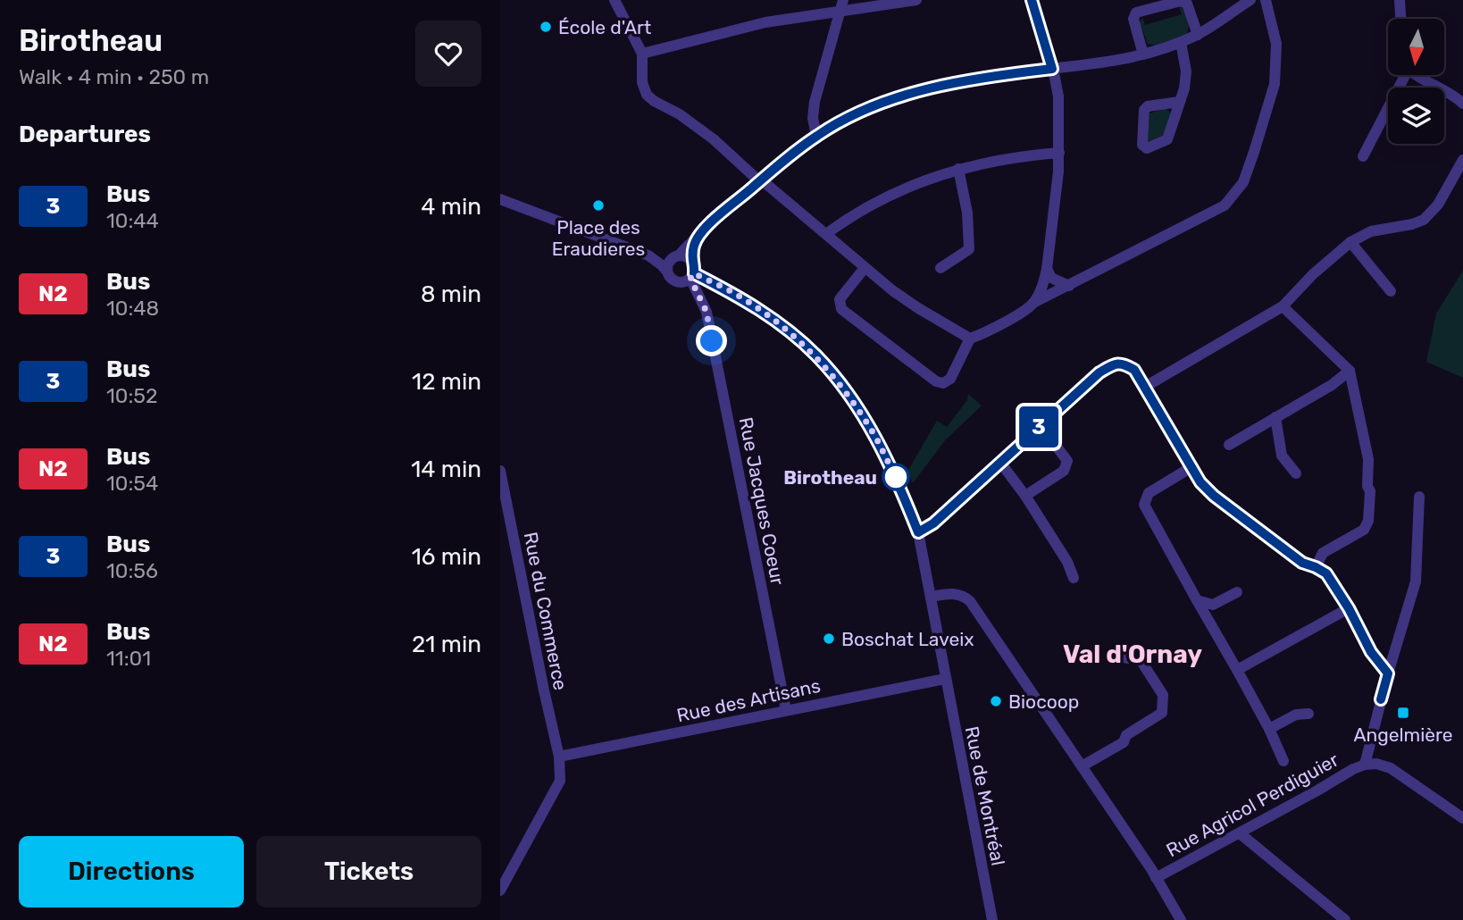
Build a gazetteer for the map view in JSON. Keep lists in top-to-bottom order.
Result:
{
  "streets": {
    "street": [
      "Rue Jacques Coeur",
      "Rue du Commerce",
      "Rue des Artisans",
      "Rue de Montréal",
      "Rue Agricol Perdiguier"
    ]
  },
  "crossings": [
    ["Rue Jacques Coeur", "Rue des Artisans"],
    ["Rue Jacques Coeur", "Rue de Montréal"],
    ["Rue du Commerce", "Rue des Artisans"],
    ["Rue des Artisans", "Rue de Montréal"]
  ],
  "districts": ["Val d'Ornay"],
  "places": {
    "other": [
      "École d'Art",
      "Place des Eraudieres",
      "Birotheau",
      "Boschat Laveix",
      "Biocoop"
    ],
    "transit": ["Angelmière"]
  },
  "lines": ["bus line 3"],
  "north": "bottom",
  "page": {
    "heading": [
      ["Birotheau", "Walk · 4 min · 250 m"],
      "Departures"
    ],
    "on_map": "3",
    "list": [
      {
        "mark": "3",
        "name": "Bus",
        "note": "10:44",
        "value": "4 min"
      },
      {
        "mark": "N2",
        "name": "Bus",
        "note": "10:48",
        "value": "8 min"
      },
      {
        "mark": "3",
        "name": "Bus",
        "note": "10:52",
        "value": "12 min"
      },
      {
        "mark": "N2",
        "name": "Bus",
        "note": "10:54",
        "value": "14 min"
      },
      {
        "mark": "3",
        "name": "Bus",
        "note": "10:56",
        "value": "16 min"
      },
      {
        "mark": "N2",
        "name": "Bus",
        "note": "11:01",
        "value": "21 min"
      }
    ],
    "buttons": ["Directions", "Tickets"]
  }
}
